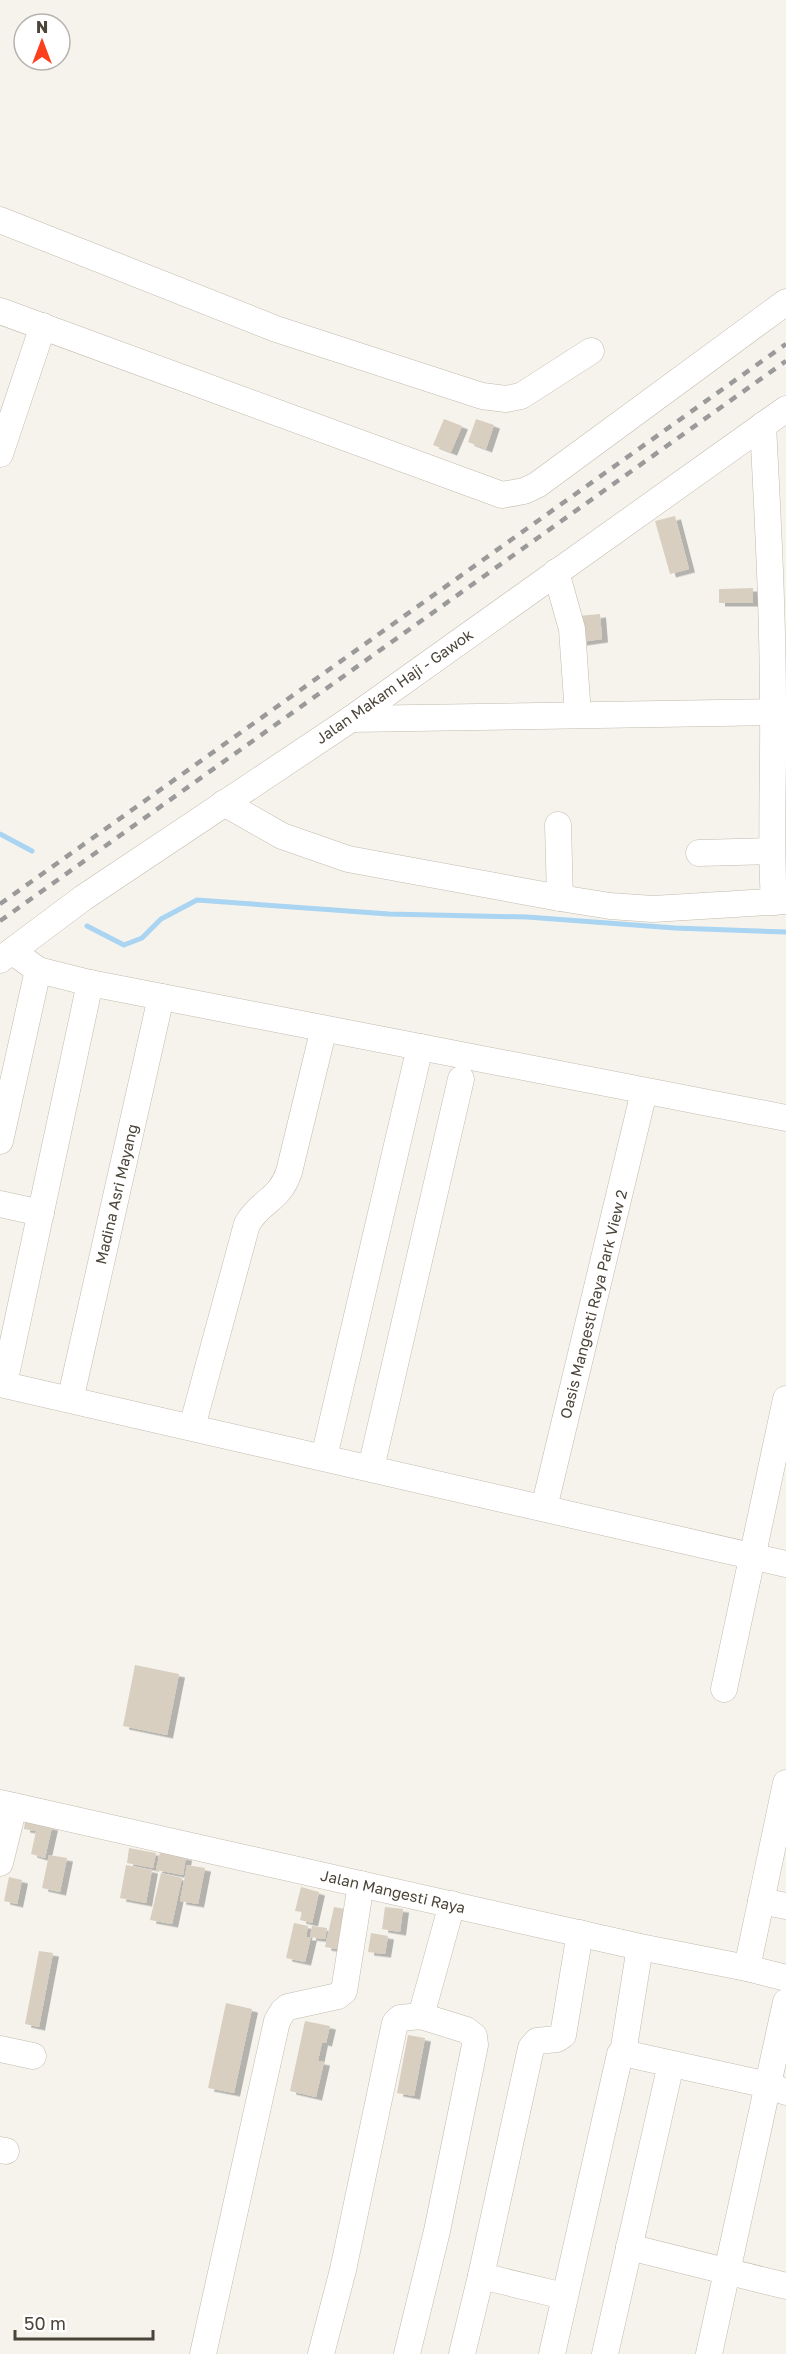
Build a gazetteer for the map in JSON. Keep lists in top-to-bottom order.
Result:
{
  "streets": {
    "street": [
      "Jalan Makam Haji - Gawok",
      "Madina Asri Mayang",
      "Oasis Mangesti Raya Park View 2",
      "Jalan Mangesti Raya"
    ]
  },
  "scale_bar": "50 m",
  "north": "top"
}
